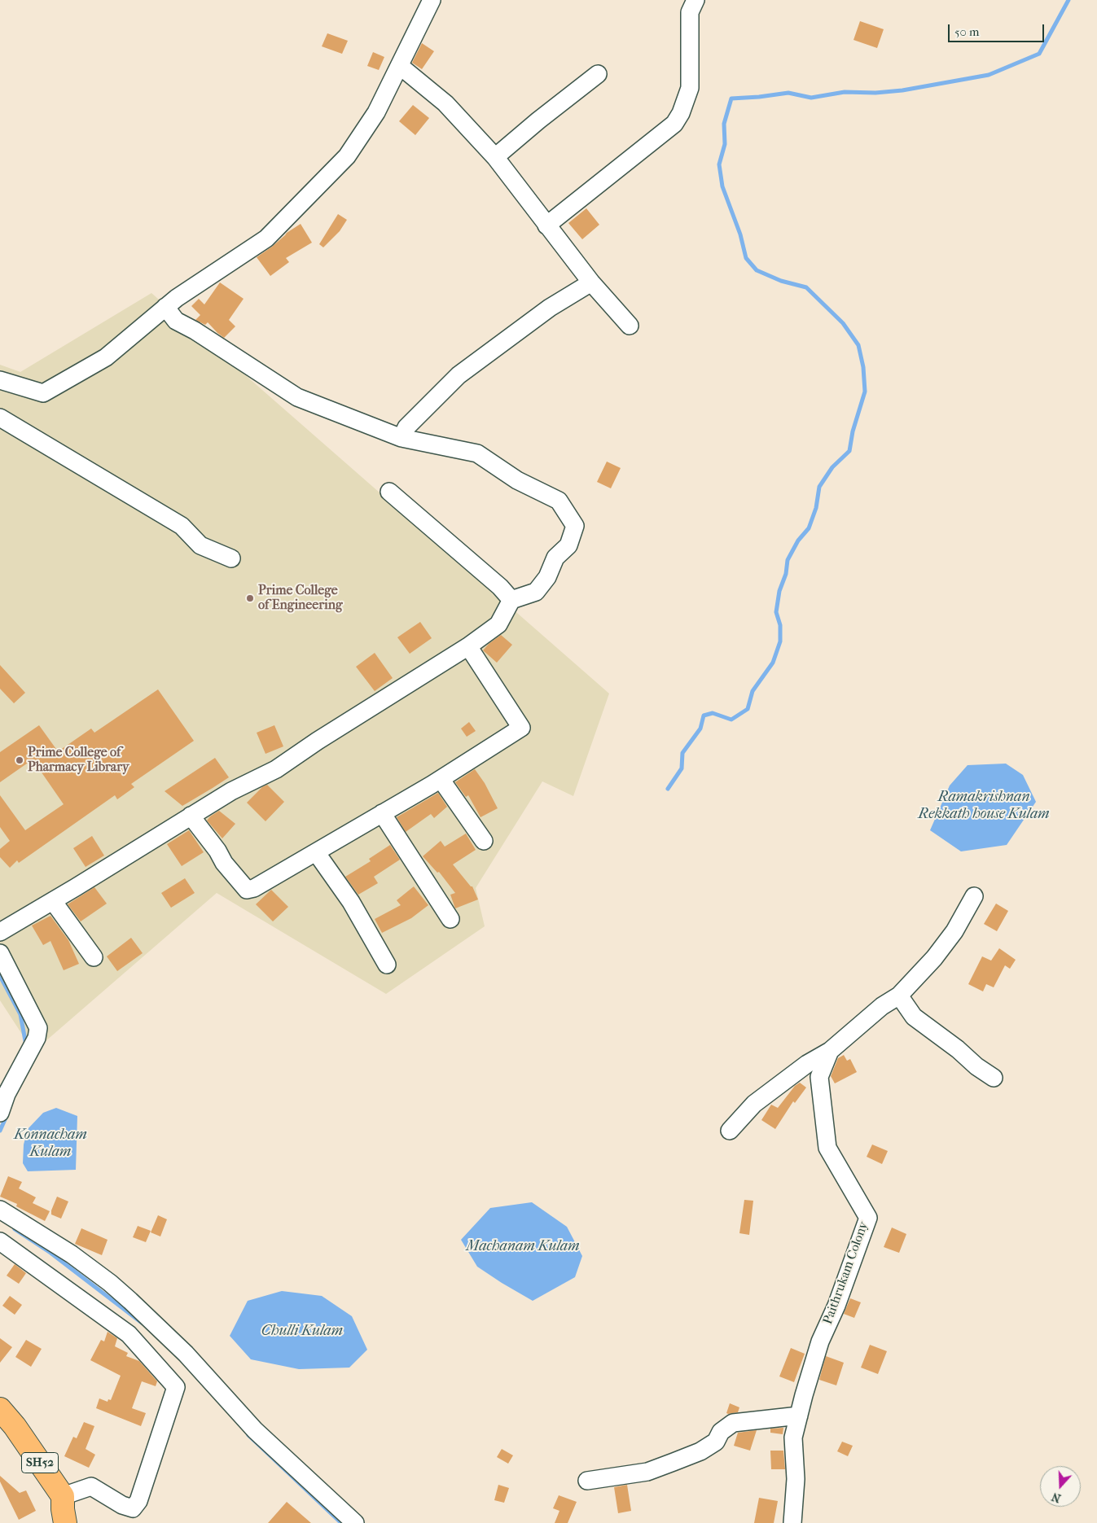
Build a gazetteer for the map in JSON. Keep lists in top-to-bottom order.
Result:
{
  "streets": {
    "main road": ["SH52"],
    "street": ["Paithrukam Colony"]
  },
  "water": [
    "Ramakrishnan Rekkath house Kulam",
    "Konnacham Kulam",
    "Machanam Kulam",
    "Chulli Kulam"
  ],
  "places": ["Prime College of Engineering", "Prime College of Pharmacy Library"],
  "scale_bar": "50 m",
  "north": "bottom"
}
